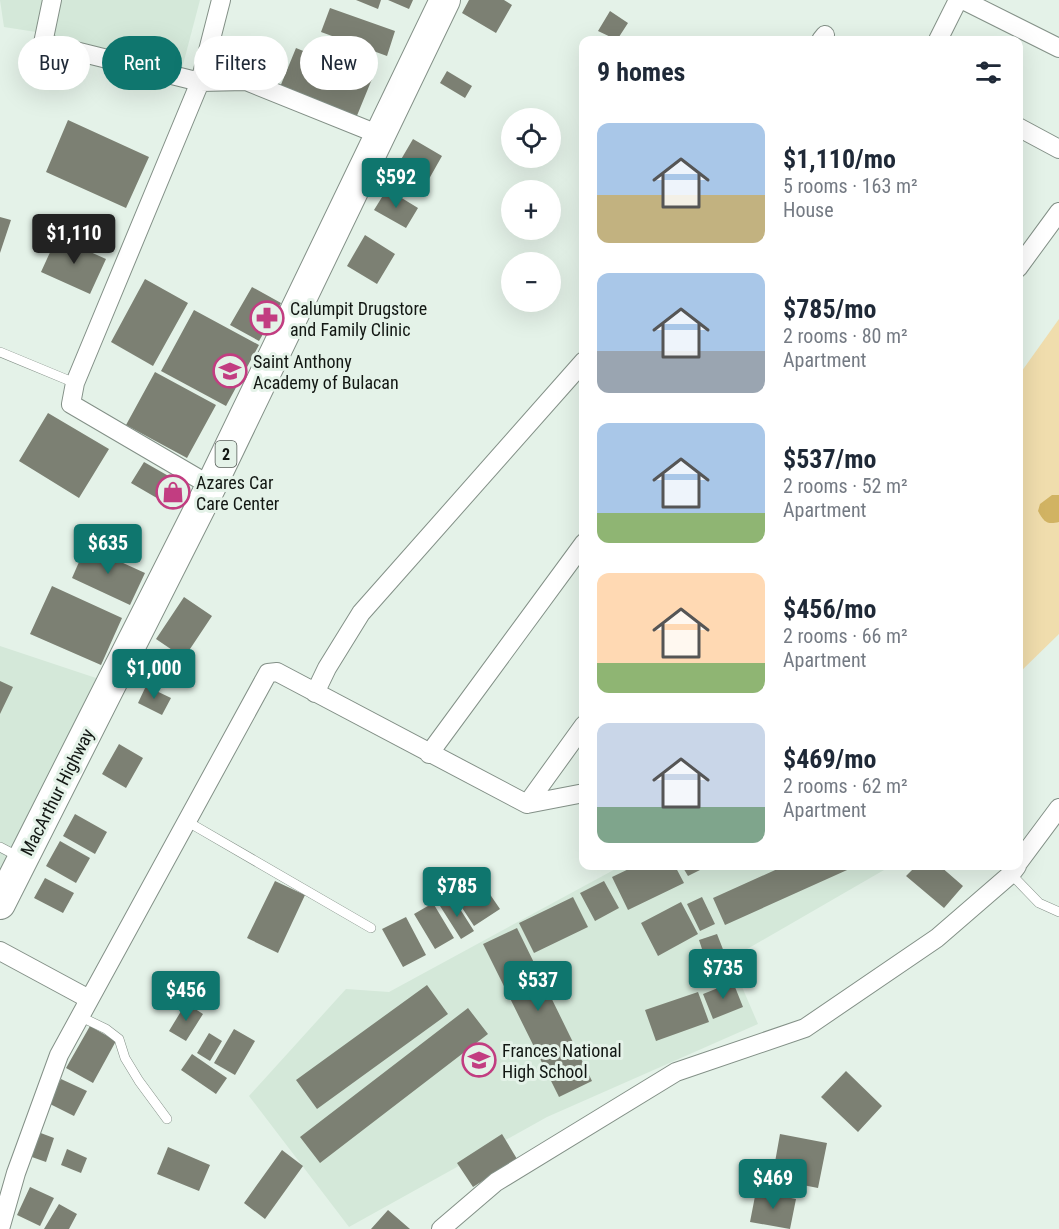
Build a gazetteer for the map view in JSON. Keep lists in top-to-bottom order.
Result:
{
  "streets": {
    "highway": ["2", "MacArthur Highway"]
  },
  "places": {
    "pharmacy": ["Calumpit Drugstore and Family Clinic"],
    "school or university": ["Saint Anthony Academy of Bulacan", "Frances National High School"],
    "shop": ["Azares Car Care Center"]
  },
  "page": {
    "chip": [
      "Buy",
      "Rent",
      "Filters",
      "New"
    ],
    "heading": "9 homes",
    "map_buttons": ["+", "−"],
    "list": [
      {
        "name": "$1,110/mo",
        "note": "5 rooms · 163 m² · House"
      },
      {
        "name": "$785/mo",
        "note": "2 rooms · 80 m² · Apartment"
      },
      {
        "name": "$537/mo",
        "note": "2 rooms · 52 m² · Apartment"
      },
      {
        "name": "$456/mo",
        "note": "2 rooms · 66 m² · Apartment"
      },
      {
        "name": "$469/mo",
        "note": "2 rooms · 62 m² · Apartment"
      }
    ],
    "price": [
      "$592",
      "$1,110",
      "$635",
      "$1,000",
      "$785",
      "$735",
      "$537",
      "$456",
      "$469"
    ]
  }
}
